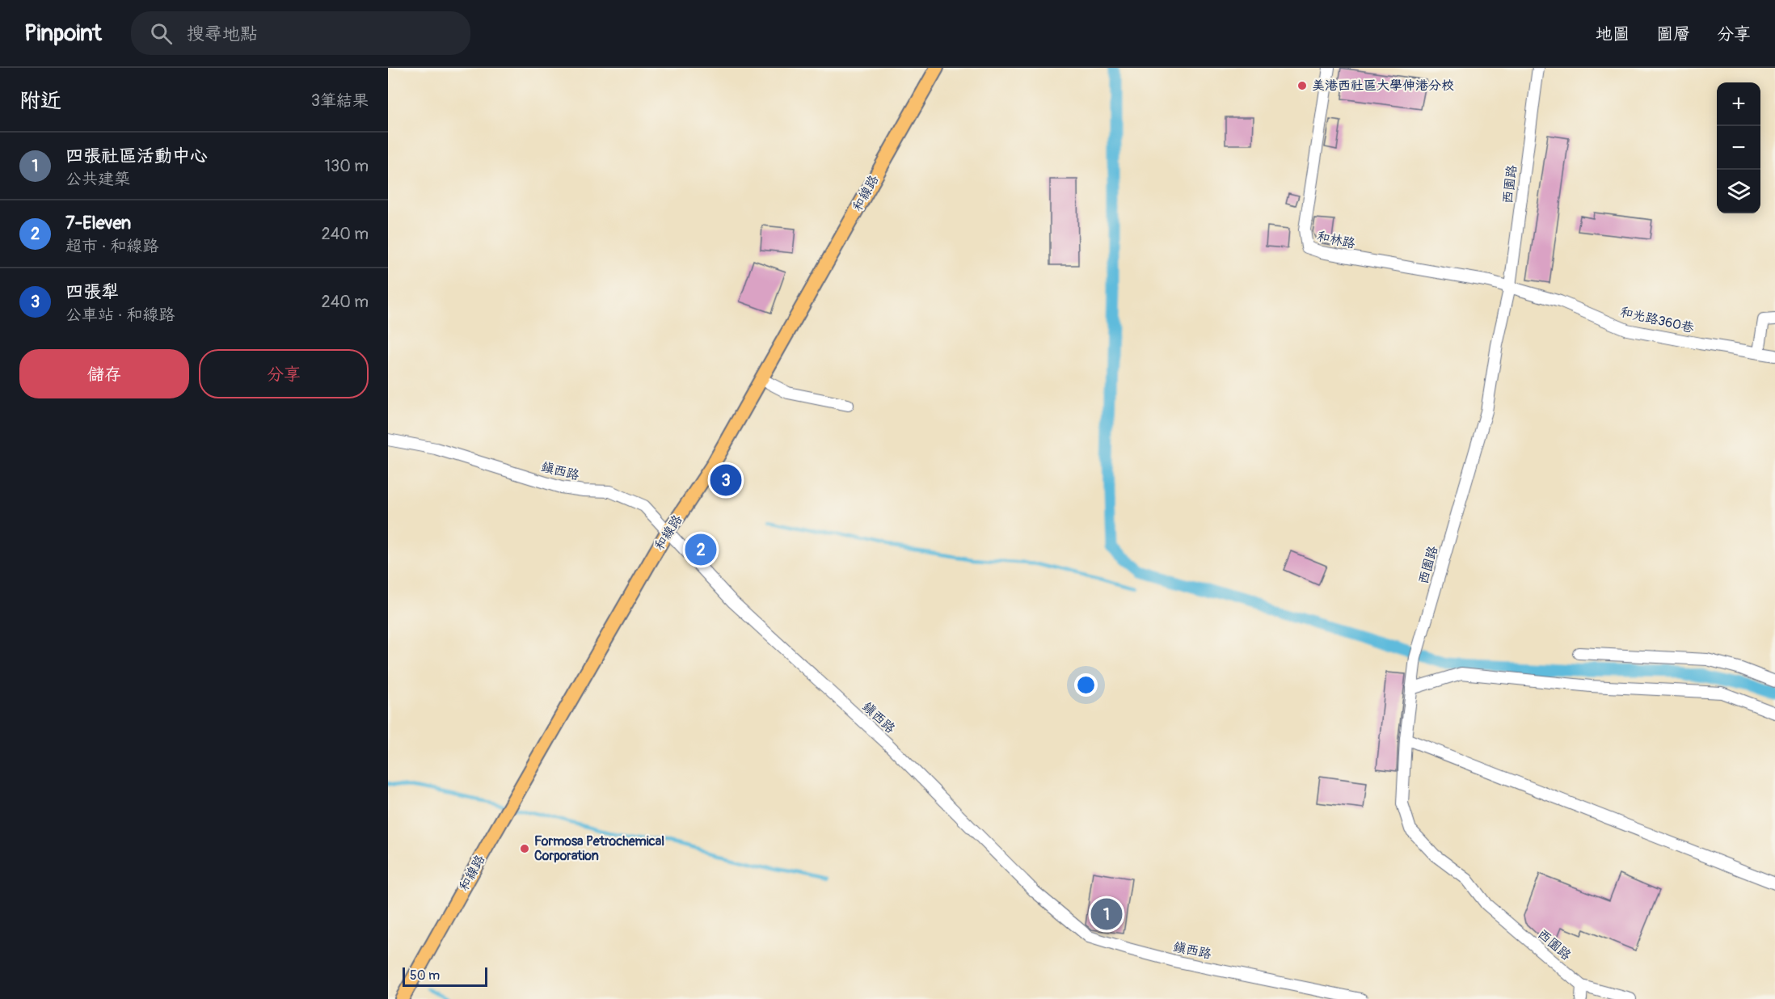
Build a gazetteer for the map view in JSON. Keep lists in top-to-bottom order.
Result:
{
  "streets": {
    "main road": ["和線路"],
    "street": [
      "西園路",
      "和林路",
      "和光路360巷",
      "鎮西路"
    ]
  },
  "crossings": [
    ["西園路", "和林路"],
    ["西園路", "和光路360巷"],
    ["和線路", "鎮西路"],
    ["和林路", "和光路360巷"]
  ],
  "places": ["美港西社區大學伸港分校", "Formosa Petrochemical Corporation"],
  "scale_bar": "50 m",
  "page": {
    "header": "Pinpoint",
    "search": "搜尋地點",
    "nav": ["地圖", "圖層", "分享"],
    "heading": ["附近", "3筆結果"],
    "map_buttons": ["+", "−"],
    "list": [
      {
        "mark": "1",
        "name": "四張社區活動中心",
        "note": "公共建築",
        "value": "130 m"
      },
      {
        "mark": "2",
        "name": "7-Eleven",
        "note": "超市 · 和線路",
        "value": "240 m"
      },
      {
        "mark": "3",
        "name": "四張犁",
        "note": "公車站 · 和線路",
        "value": "240 m"
      }
    ],
    "buttons": ["儲存", "分享"],
    "pins": ["3", "2", "1"],
    "scale": "50 m"
  }
}
